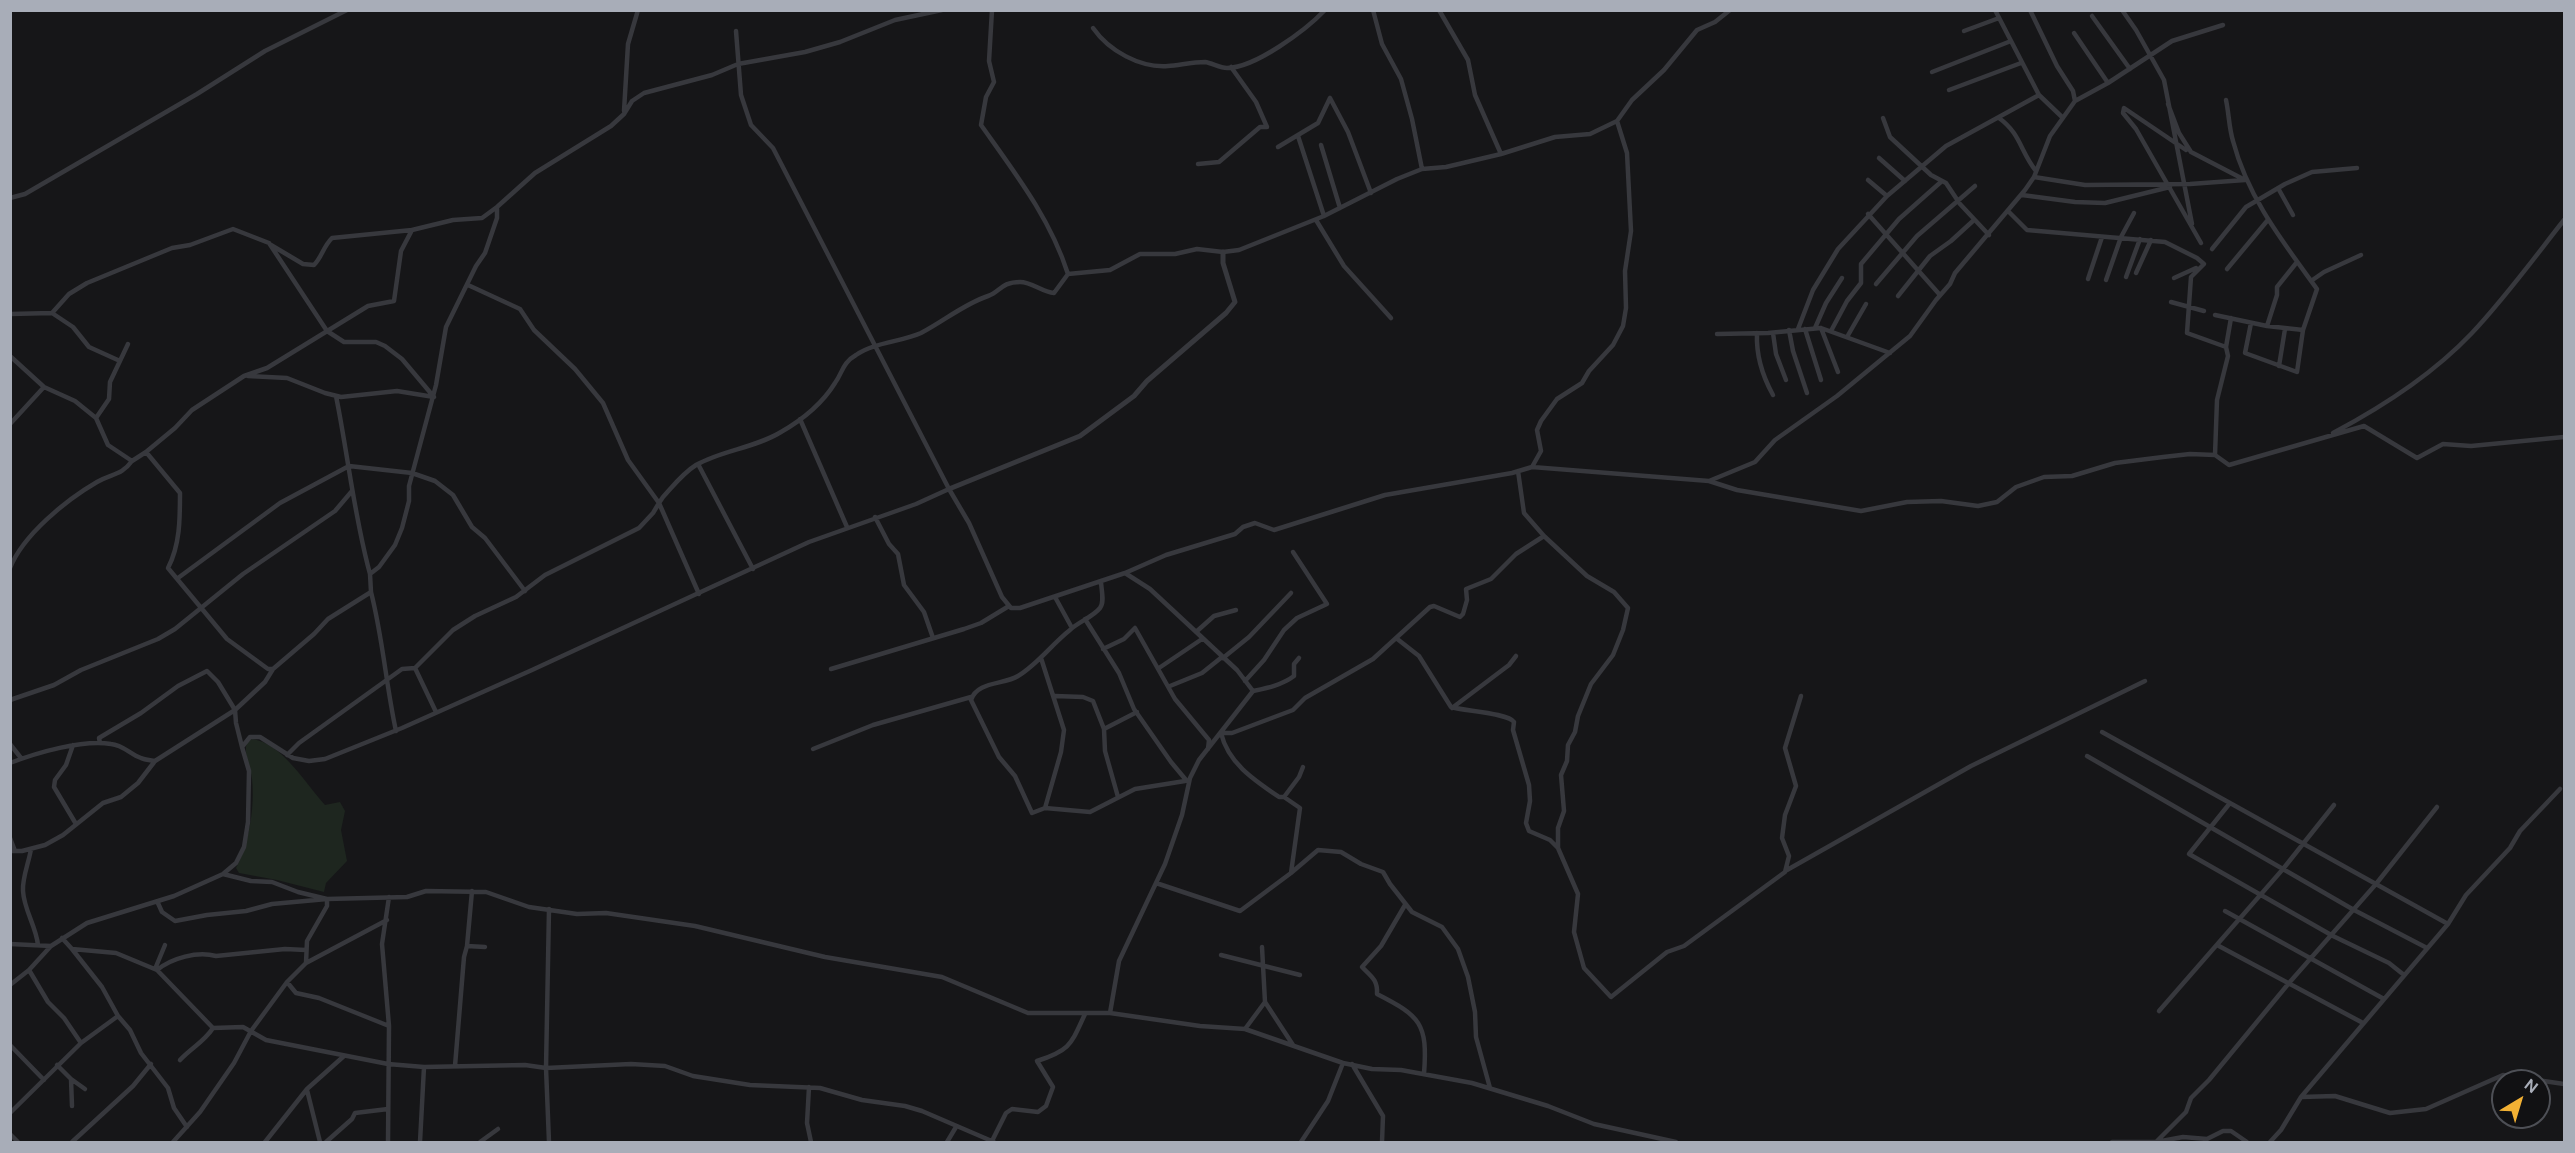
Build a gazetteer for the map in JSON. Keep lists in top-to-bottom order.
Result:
{
  "north": "top right"
}
